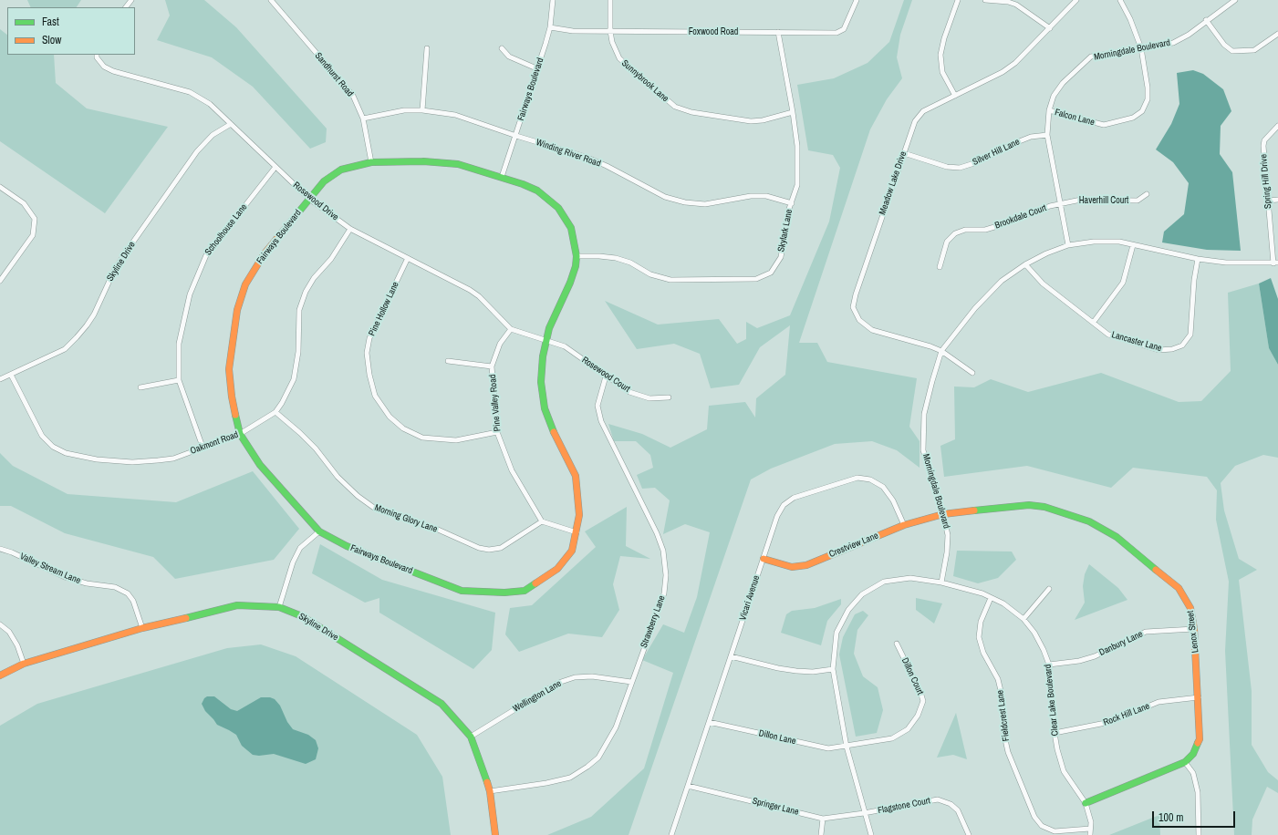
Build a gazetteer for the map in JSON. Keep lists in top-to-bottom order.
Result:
{
  "streets": {
    "street": [
      "Foxwood Road",
      "Morningdale Boulevard",
      "Sandhurst Road",
      "Sunnybrook Lane",
      "Fairways Boulevard",
      "Falcon Lane",
      "Silver Hill Lane",
      "Winding River Road",
      "Spring Hill Drive",
      "Meadow Lake Drive",
      "Haverhill Court",
      "Rosewood Drive",
      "Brookdale Court",
      "Schoolhouse Lane",
      "Skylark Lane",
      "Skyline Drive",
      "Pine Hollow Lane",
      "Lancaster Lane",
      "Rosewood Court",
      "Pine Valley Road",
      "Oakmont Road",
      "Morning Glory Lane",
      "Crestview Lane",
      "Valley Stream Lane",
      "Vicari Avenue",
      "Strawberry Lane",
      "Lenox Street",
      "Danbury Lane",
      "Dillon Court",
      "Wellington Lane",
      "Clear Lake Boulevard",
      "Rock Hill Lane",
      "Fieldcrest Lane",
      "Dillon Lane",
      "Flagstone Court",
      "Springer Lane"
    ]
  },
  "crossings": [
    ["Foxwood Road", "Sunnybrook Lane"],
    ["Foxwood Road", "Fairways Boulevard"],
    ["Foxwood Road", "Skylark Lane"],
    ["Morningdale Boulevard", "Falcon Lane"],
    ["Morningdale Boulevard", "Silver Hill Lane"],
    ["Morningdale Boulevard", "Spring Hill Drive"],
    ["Morningdale Boulevard", "Meadow Lake Drive"],
    ["Morningdale Boulevard", "Haverhill Court"],
    ["Morningdale Boulevard", "Brookdale Court"],
    ["Morningdale Boulevard", "Lancaster Lane"],
    ["Morningdale Boulevard", "Crestview Lane"],
    ["Morningdale Boulevard", "Lenox Street"],
    ["Morningdale Boulevard", "Clear Lake Boulevard"],
    ["Sandhurst Road", "Fairways Boulevard"],
    ["Sandhurst Road", "Winding River Road"],
    ["Sunnybrook Lane", "Skylark Lane"],
    ["Fairways Boulevard", "Winding River Road"],
    ["Fairways Boulevard", "Rosewood Drive"],
    ["Fairways Boulevard", "Skylark Lane"],
    ["Fairways Boulevard", "Rosewood Court"],
    ["Fairways Boulevard", "Oakmont Road"],
    ["Silver Hill Lane", "Meadow Lake Drive"],
    ["Winding River Road", "Skylark Lane"],
    ["Haverhill Court", "Brookdale Court"],
    ["Rosewood Drive", "Schoolhouse Lane"],
    ["Rosewood Drive", "Skyline Drive"],
    ["Rosewood Drive", "Pine Hollow Lane"],
    ["Rosewood Drive", "Rosewood Court"],
    ["Rosewood Drive", "Pine Valley Road"],
    ["Rosewood Drive", "Oakmont Road"],
    ["Schoolhouse Lane", "Oakmont Road"],
    ["Skyline Drive", "Oakmont Road"],
    ["Skyline Drive", "Valley Stream Lane"],
    ["Skyline Drive", "Strawberry Lane"],
    ["Skyline Drive", "Wellington Lane"],
    ["Pine Hollow Lane", "Pine Valley Road"],
    ["Rosewood Court", "Strawberry Lane"],
    ["Pine Valley Road", "Morning Glory Lane"],
    ["Oakmont Road", "Morning Glory Lane"],
    ["Crestview Lane", "Vicari Avenue"],
    ["Crestview Lane", "Lenox Street"],
    ["Vicari Avenue", "Dillon Lane"],
    ["Vicari Avenue", "Springer Lane"],
    ["Strawberry Lane", "Wellington Lane"],
    ["Lenox Street", "Danbury Lane"],
    ["Lenox Street", "Rock Hill Lane"],
    ["Danbury Lane", "Clear Lake Boulevard"],
    ["Dillon Court", "Clear Lake Boulevard"],
    ["Dillon Court", "Dillon Lane"],
    ["Clear Lake Boulevard", "Rock Hill Lane"],
    ["Clear Lake Boulevard", "Fieldcrest Lane"],
    ["Clear Lake Boulevard", "Dillon Lane"],
    ["Clear Lake Boulevard", "Flagstone Court"],
    ["Clear Lake Boulevard", "Springer Lane"],
    ["Flagstone Court", "Springer Lane"]
  ],
  "legend": ["Fast", "Slow"],
  "scale_bar": "100 m"
}
